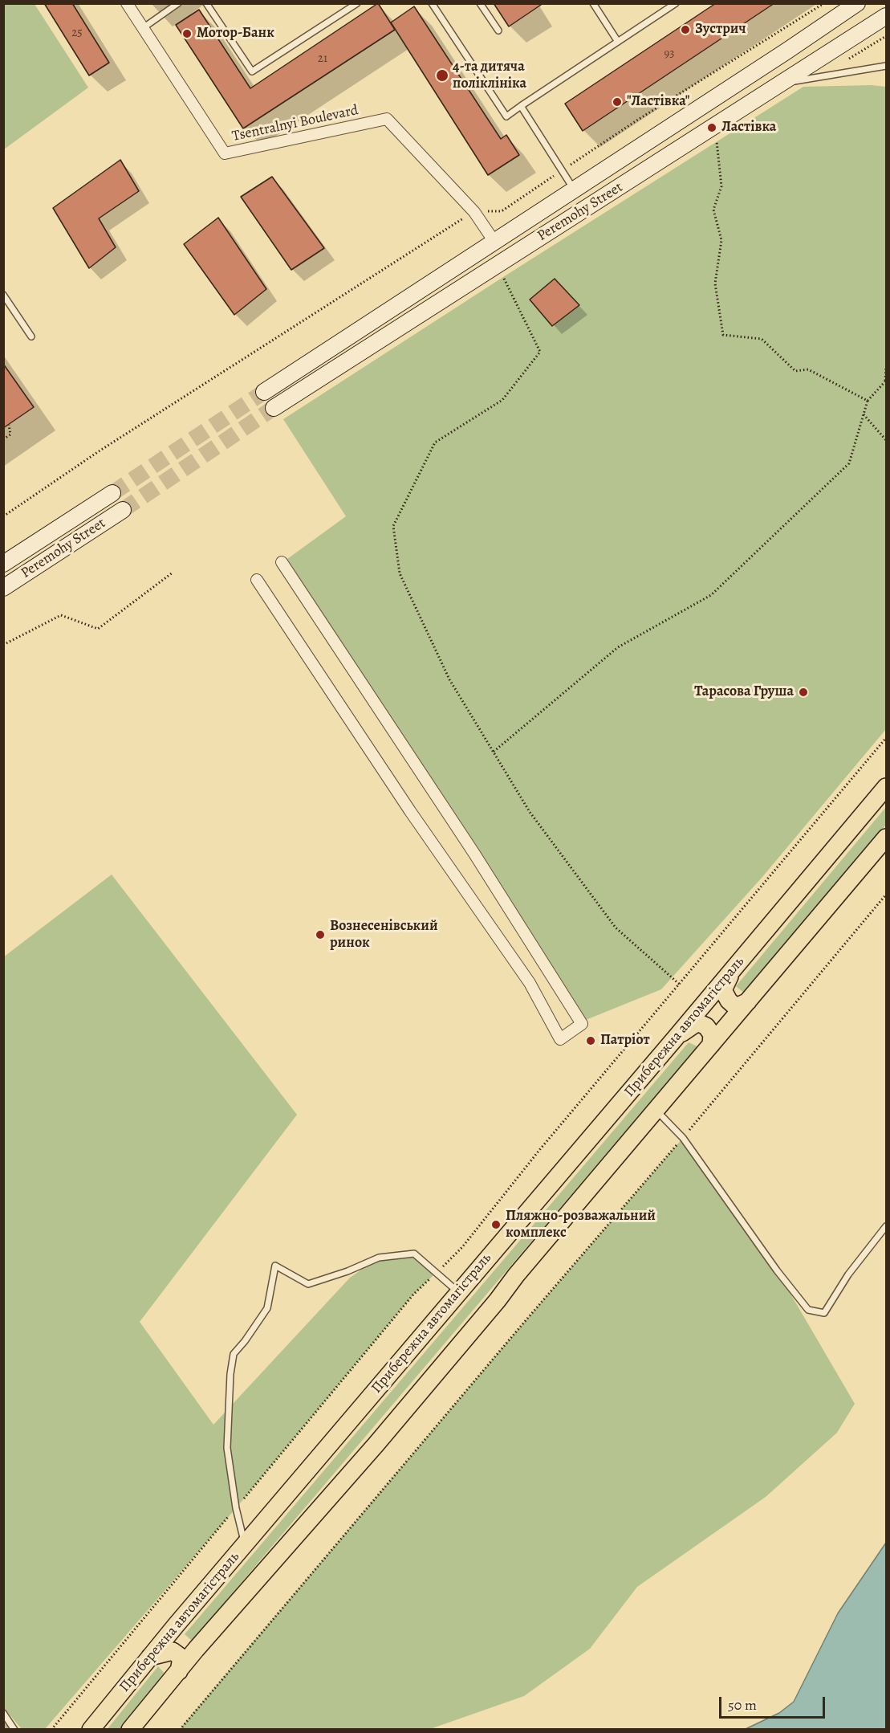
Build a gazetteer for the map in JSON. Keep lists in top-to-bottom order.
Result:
{
  "streets": {
    "main road": ["Peremohy Street", "Прибережна автомагістраль"],
    "street": ["Tsentralnyi Boulevard"]
  },
  "crossings": [
    ["Tsentralnyi Boulevard", "Peremohy Street"]
  ],
  "places": [
    "Зустрич",
    "Мотор-Банк",
    "4-та дитяча поліклініка",
    "\"Ластівка\"",
    "Ластівка",
    "Тарасова Груша",
    "Вознесенівський ринок",
    "Патріот",
    "Пляжно-розважальний комплекс"
  ],
  "house_numbers": ["25", "93", "21"],
  "scale_bar": "50 m"
}
